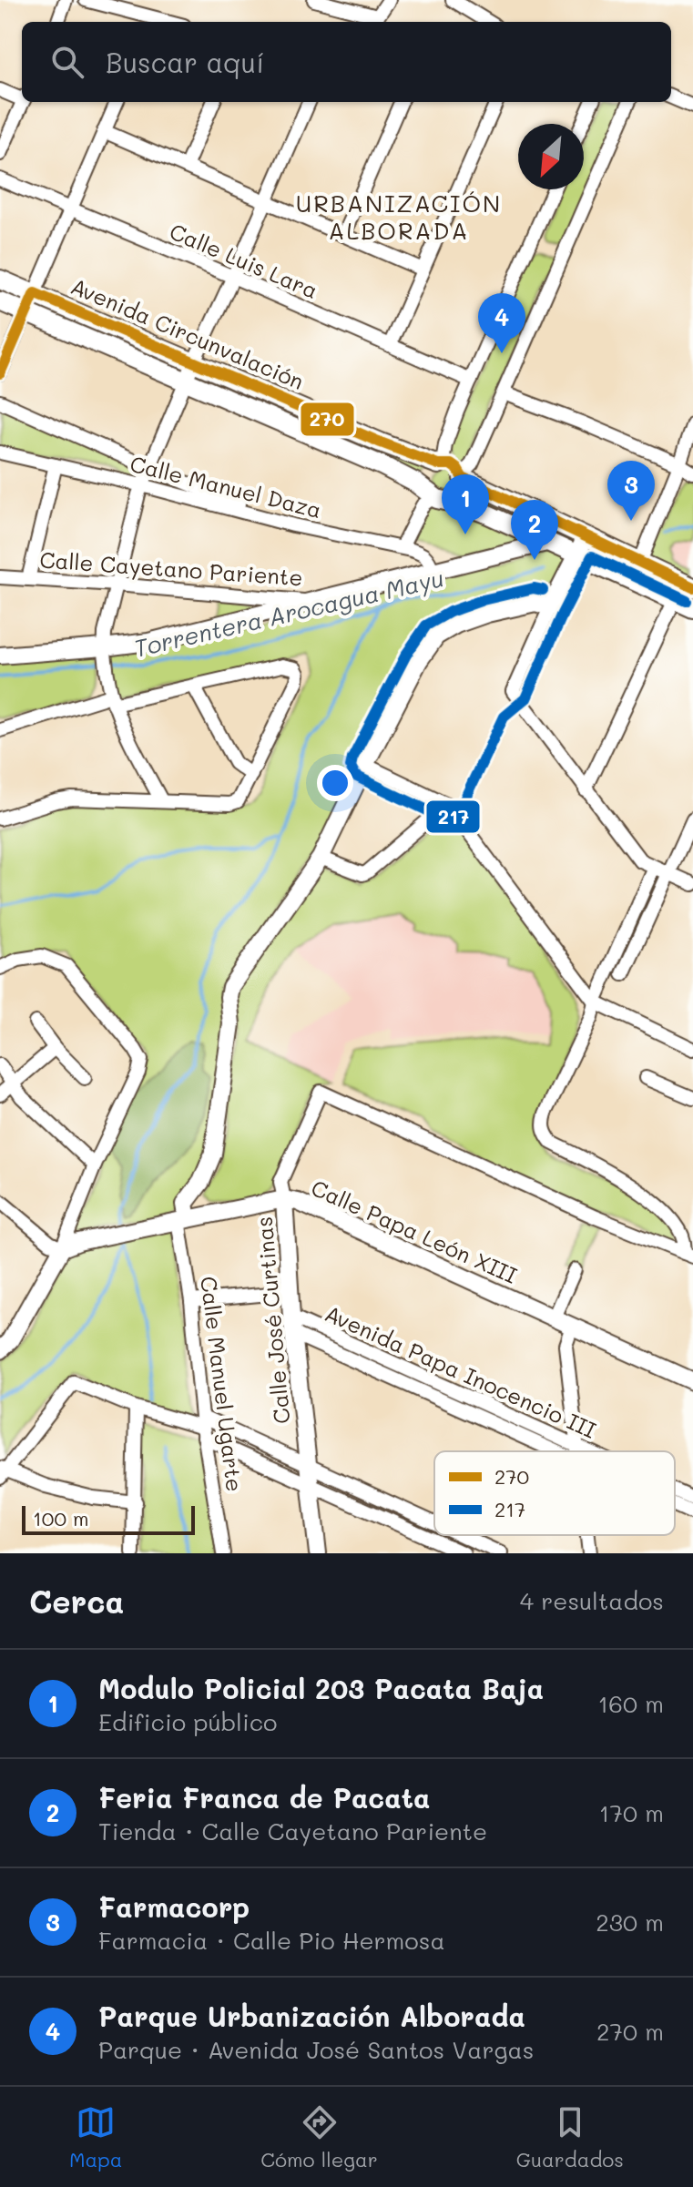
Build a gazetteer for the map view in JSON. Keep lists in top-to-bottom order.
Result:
{
  "streets": {
    "main road": ["Avenida Circunvalación"],
    "street": [
      "Calle Luis Lara",
      "Calle Manuel Daza",
      "Calle Cayetano Pariente",
      "Calle Papa León XIII",
      "Calle José Curtinas",
      "Avenida Papa Inocencio III",
      "Calle Manuel Ugarte"
    ]
  },
  "crossings": [
    ["Avenida Circunvalación", "Calle Cayetano Pariente"],
    ["Calle Manuel Daza", "Calle Cayetano Pariente"],
    ["Calle Papa León XIII", "Calle José Curtinas"],
    ["Calle Papa León XIII", "Calle Manuel Ugarte"],
    ["Calle José Curtinas", "Avenida Papa Inocencio III"]
  ],
  "districts": ["URBANIZACIÓN ALBORADA"],
  "water": ["Torrentera Arocagua Mayu"],
  "lines": ["transit line 270", "transit line 217"],
  "legend": ["270", "217"],
  "scale_bar": "100 m",
  "north": "bottom left",
  "page": {
    "search": "Buscar aquí",
    "pins": [
      "4",
      "3",
      "1",
      "2"
    ],
    "scale": "100 m",
    "heading": ["Cerca", "4 resultados"],
    "list": [
      {
        "mark": "1",
        "name": "Modulo Policial 203 Pacata Baja",
        "note": "Edificio público",
        "value": "160 m"
      },
      {
        "mark": "2",
        "name": "Feria Franca de Pacata",
        "note": "Tienda · Calle Cayetano Pariente",
        "value": "170 m"
      },
      {
        "mark": "3",
        "name": "Farmacorp",
        "note": "Farmacia · Calle Pio Hermosa",
        "value": "230 m"
      },
      {
        "mark": "4",
        "name": "Parque Urbanización Alborada",
        "note": "Parque · Avenida José Santos Vargas",
        "value": "270 m"
      }
    ],
    "nav": ["Mapa", "Cómo llegar", "Guardados"]
  }
}
